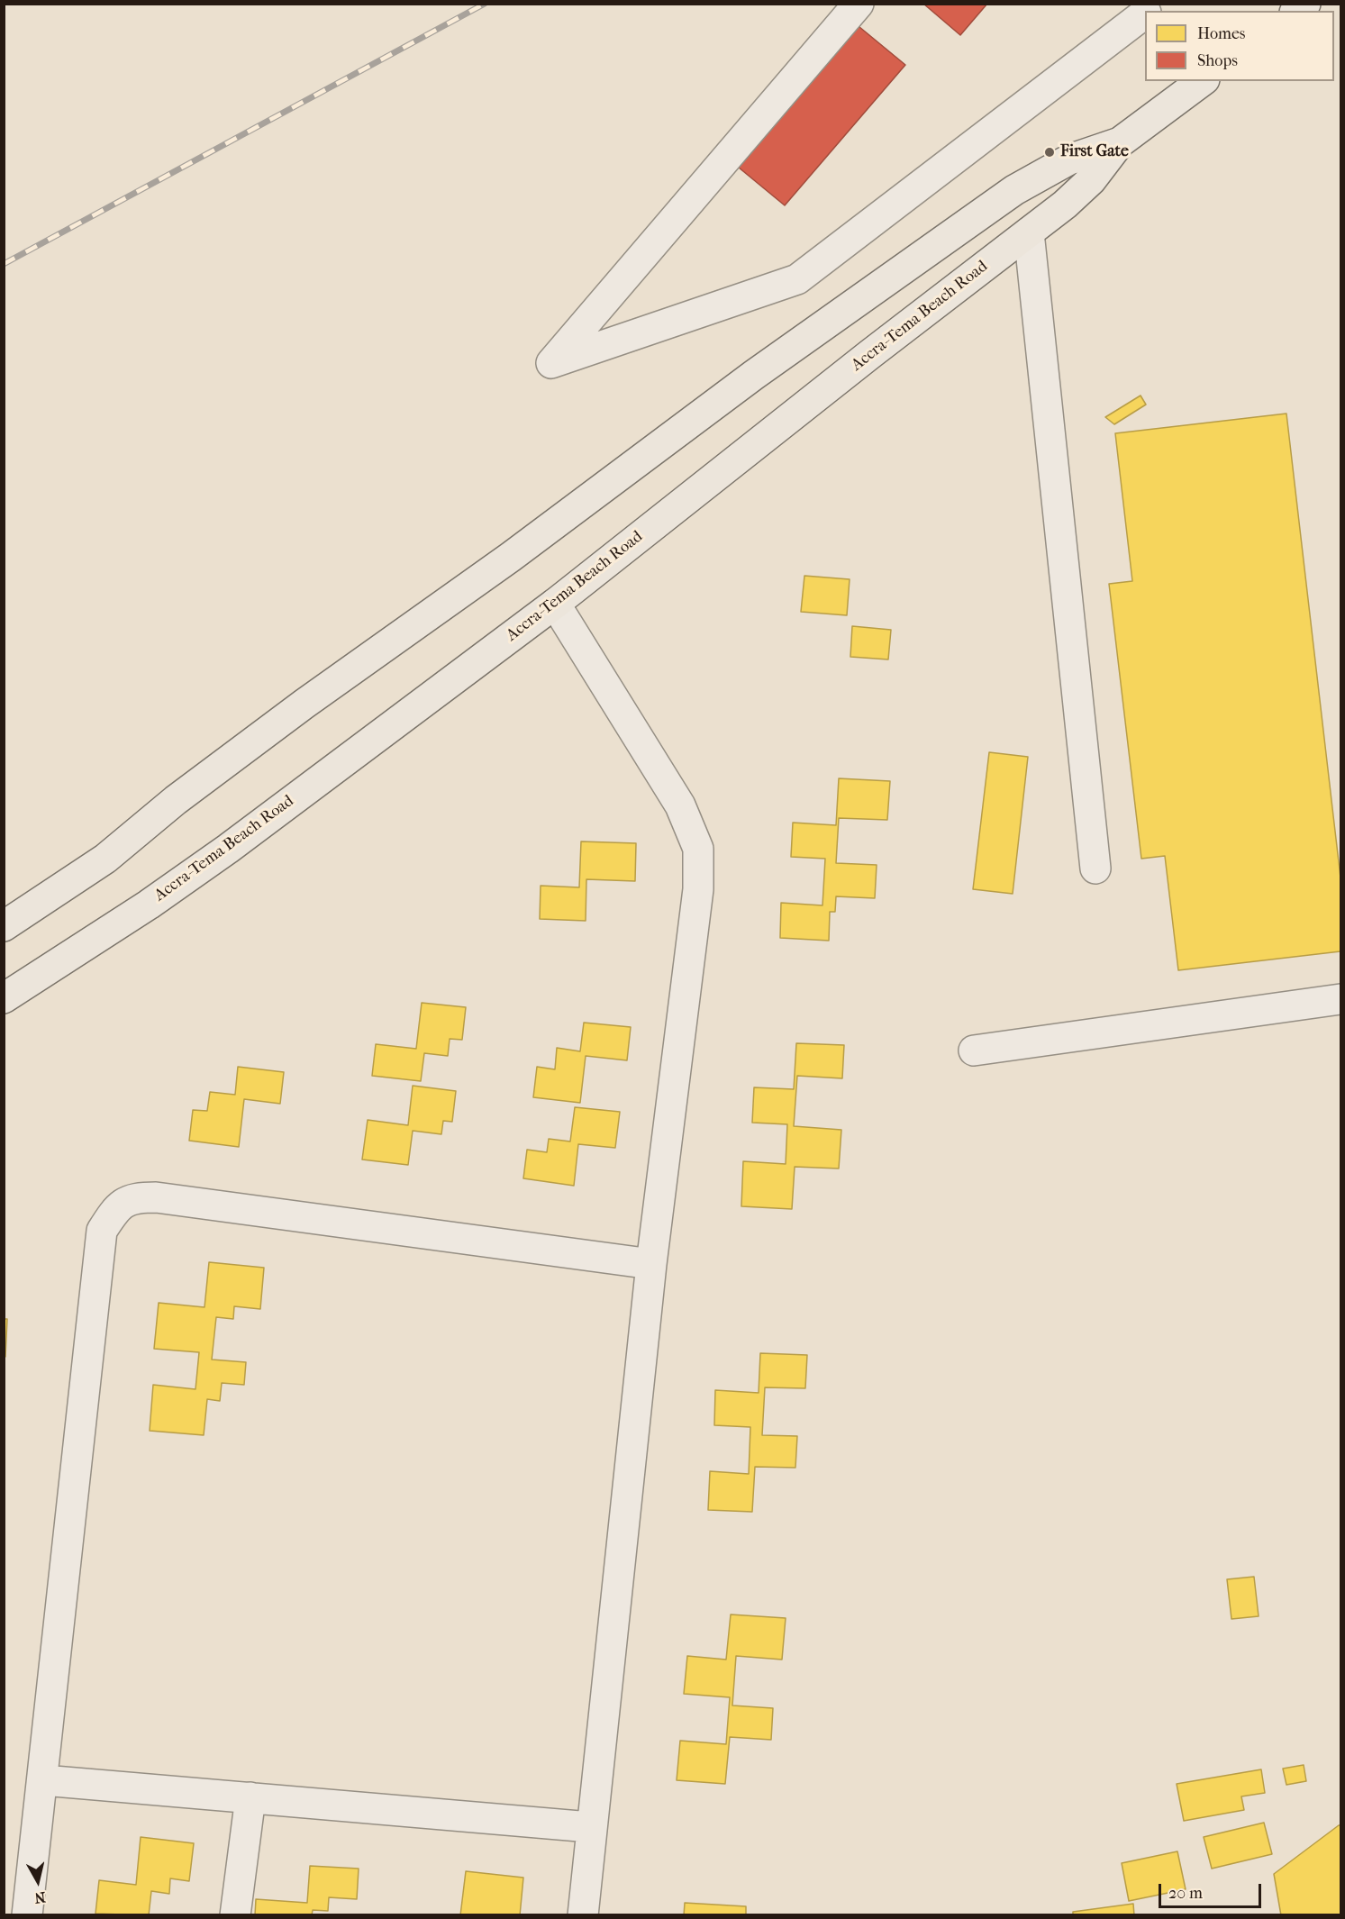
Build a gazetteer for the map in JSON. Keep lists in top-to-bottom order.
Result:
{
  "streets": {
    "main road": ["Accra-Tema Beach Road"]
  },
  "places": ["First Gate"],
  "legend": ["Homes", "Shops"],
  "scale_bar": "20 m",
  "north": "bottom"
}
